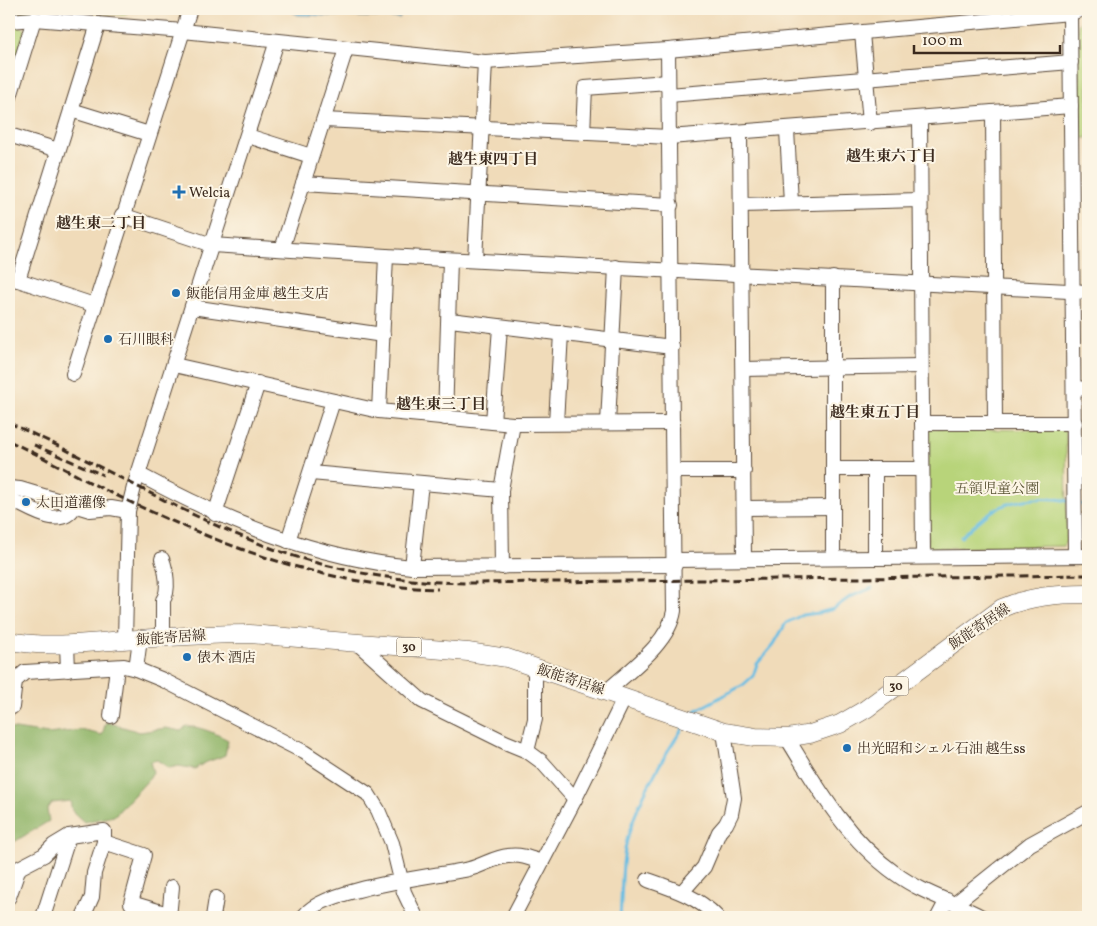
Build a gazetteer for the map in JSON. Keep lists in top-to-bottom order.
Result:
{
  "streets": {
    "main road": ["飯能寄居線", "30"]
  },
  "districts": [
    "越生東六丁目",
    "越生東四丁目",
    "越生東二丁目",
    "越生東三丁目",
    "越生東五丁目"
  ],
  "parks": ["五領児童公園"],
  "places": {
    "health": ["Welcia"],
    "other": [
      "飯能信用金庫 越生支店",
      "石川眼科",
      "太田道灌像",
      "俵木 酒店",
      "出光昭和シェル石油 越生ss"
    ]
  },
  "scale_bar": "100 m"
}
